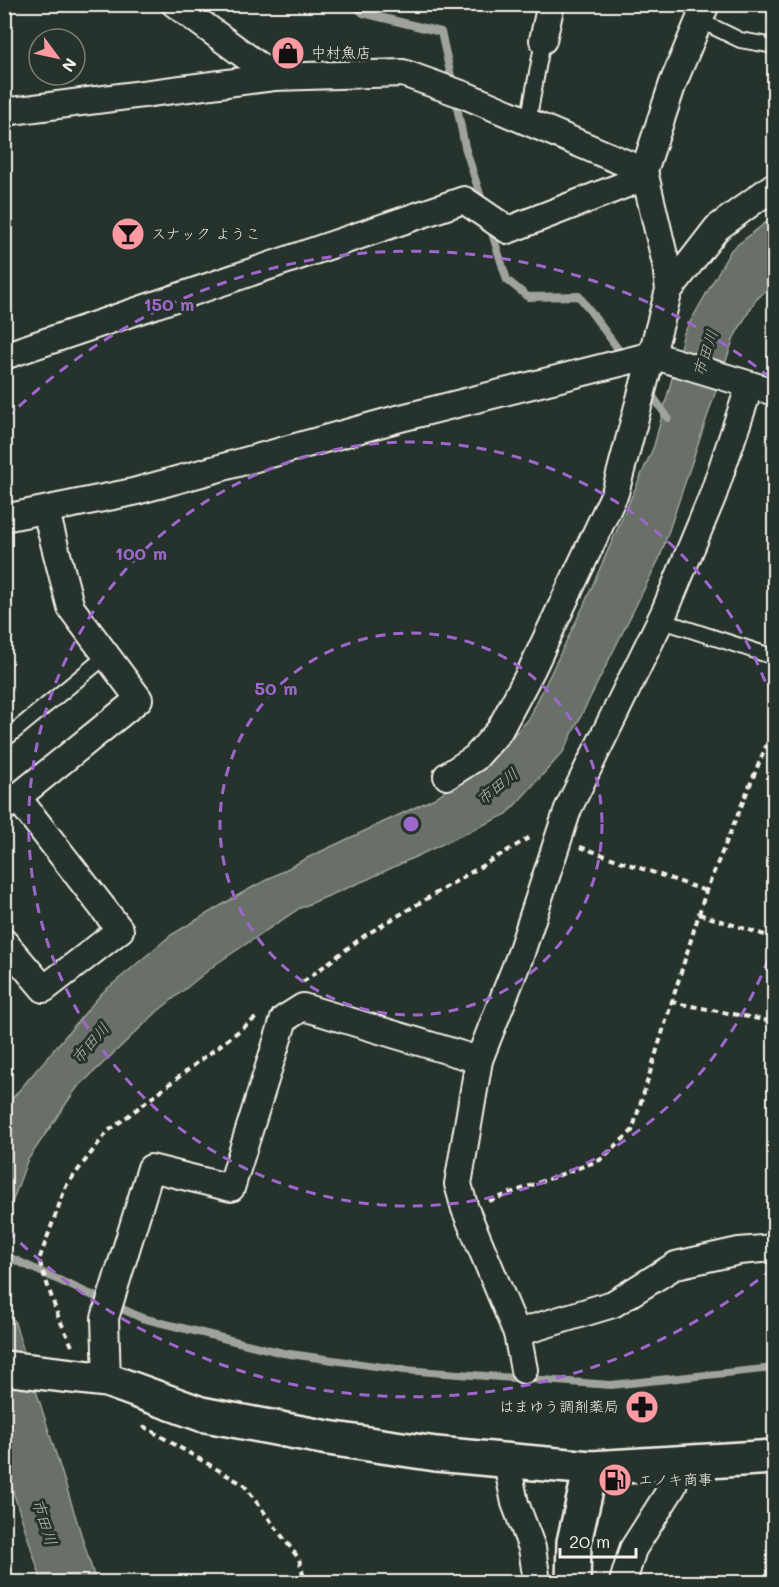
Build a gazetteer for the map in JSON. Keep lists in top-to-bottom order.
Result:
{
  "water": ["市田川"],
  "places": {
    "shop": ["中村魚店"],
    "bar": ["スナック ようこ"],
    "pharmacy": ["はまゆう調剤薬局"],
    "fuel station": ["エノキ商事"]
  },
  "scale_bar": "20 m",
  "north": "bottom right",
  "rings": ["150 m", "100 m", "50 m"]
}
